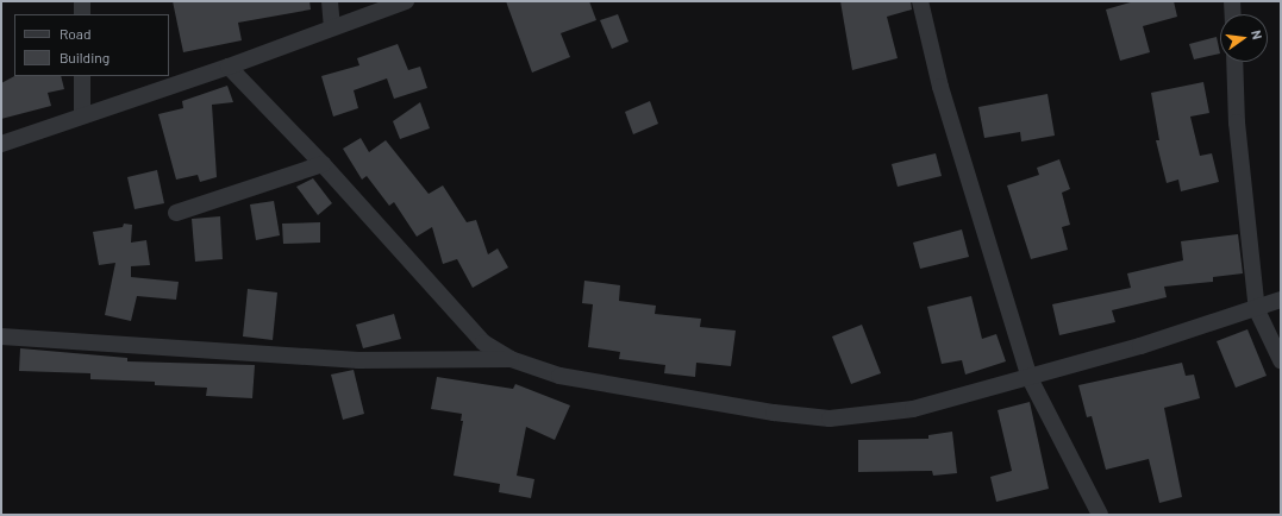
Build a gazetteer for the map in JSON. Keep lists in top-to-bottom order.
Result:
{
  "legend": ["Road", "Building"],
  "north": "right"
}
